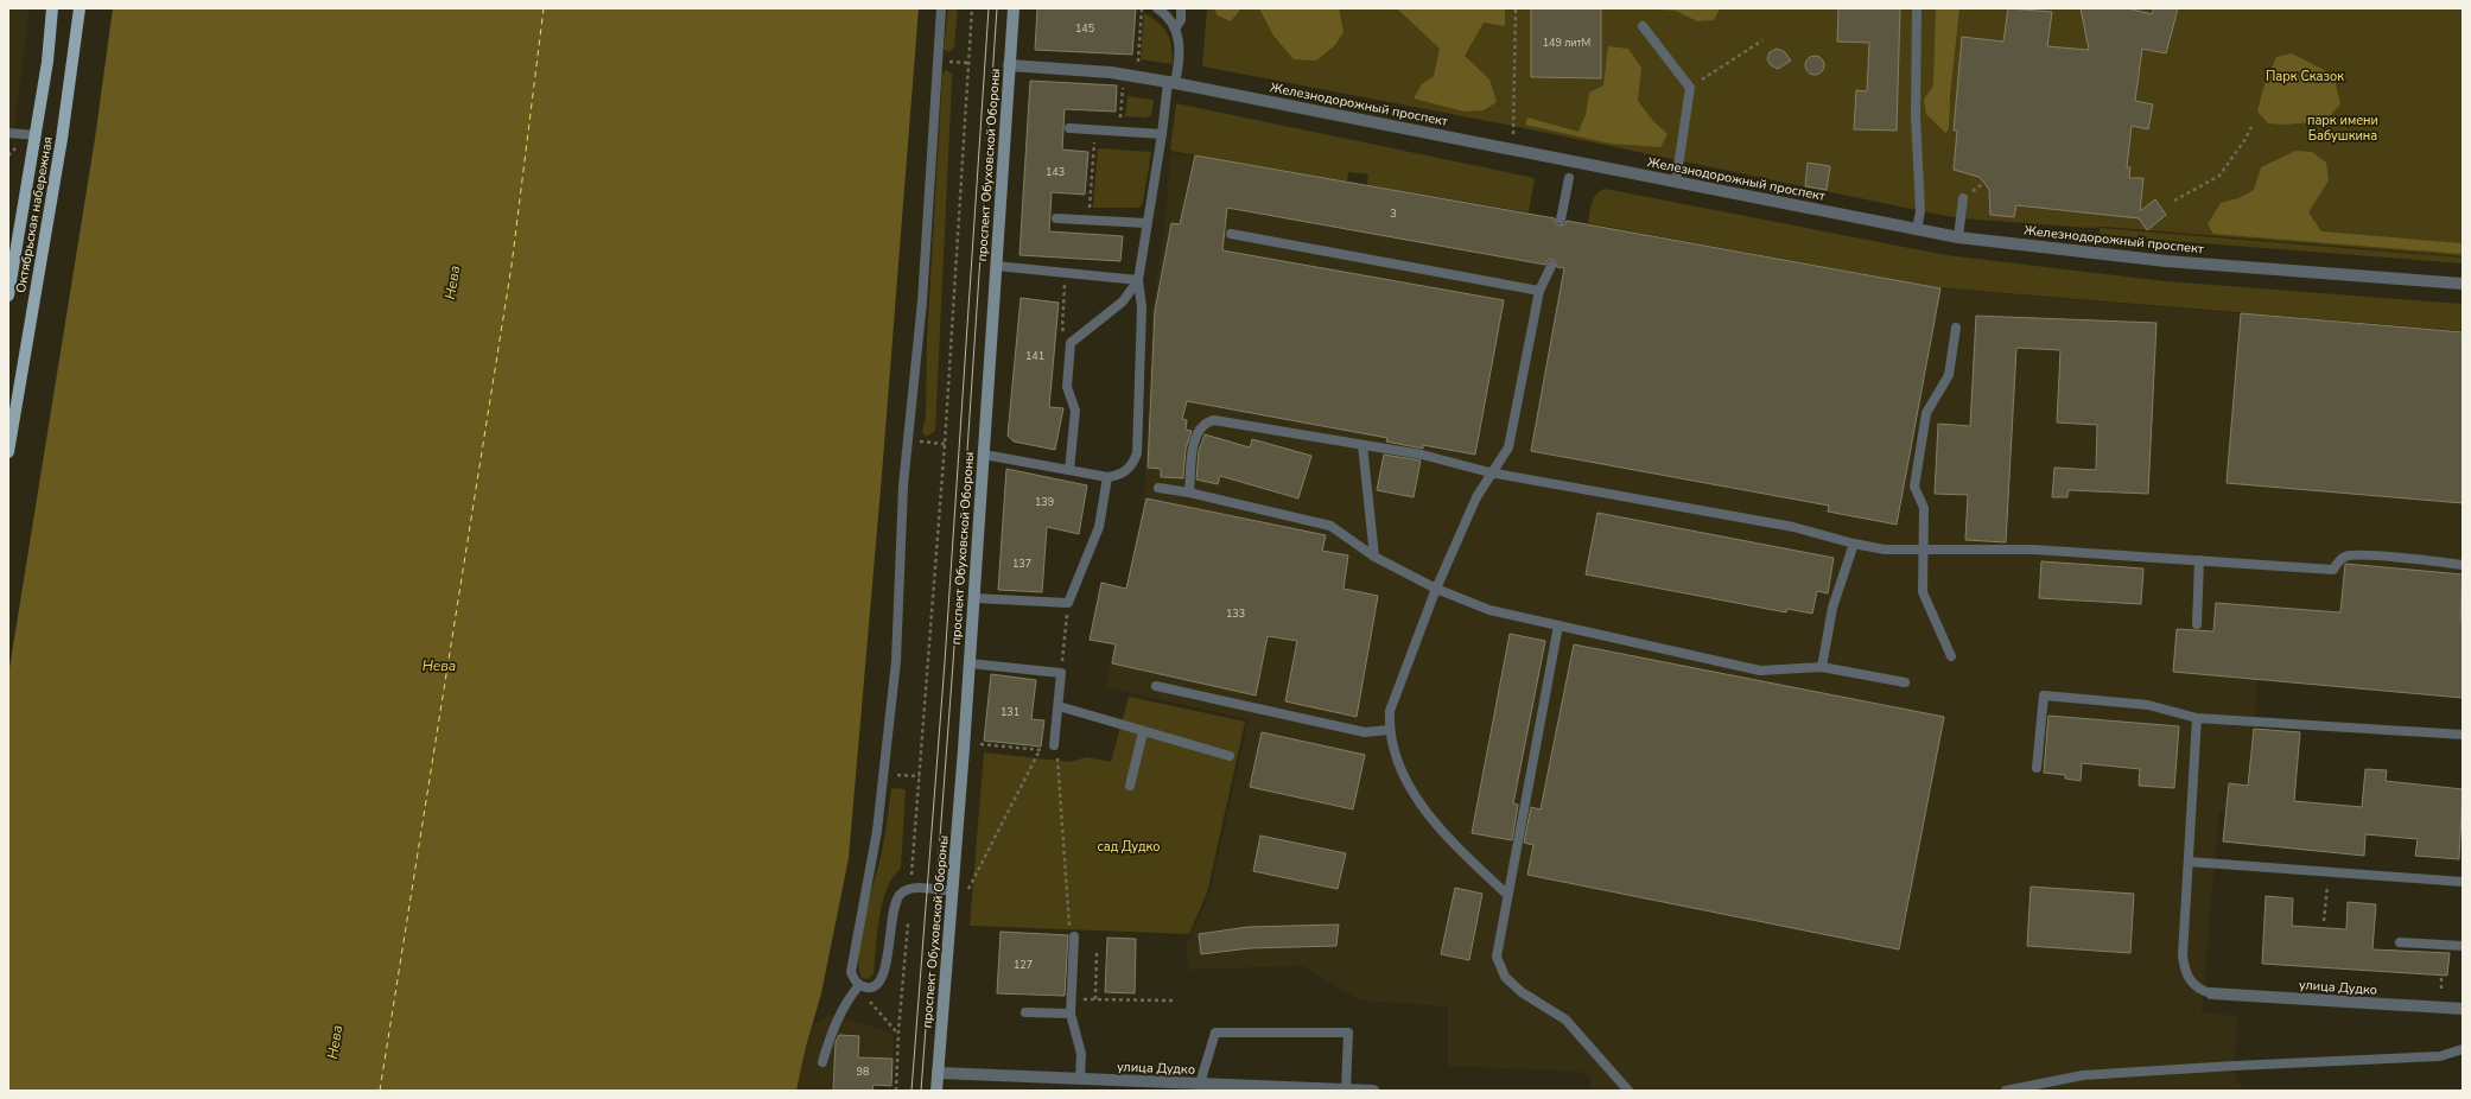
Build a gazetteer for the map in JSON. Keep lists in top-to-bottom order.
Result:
{
  "streets": {
    "main road": ["проспект Обуховской Обороны", "Октябрьская набережная"],
    "street": ["Железнодорожный проспект", "улица Дудко"]
  },
  "crossings": [
    ["Железнодорожный проспект", "проспект Обуховской Обороны"],
    ["проспект Обуховской Обороны", "улица Дудко"]
  ],
  "water": ["Нева"],
  "parks": ["Парк Сказок", "парк имени Бабушкина", "сад Дудко"],
  "house_numbers": [
    "145",
    "149 литМ",
    "143",
    "3",
    "141",
    "139",
    "137",
    "133",
    "131",
    "127",
    "98"
  ]
}
